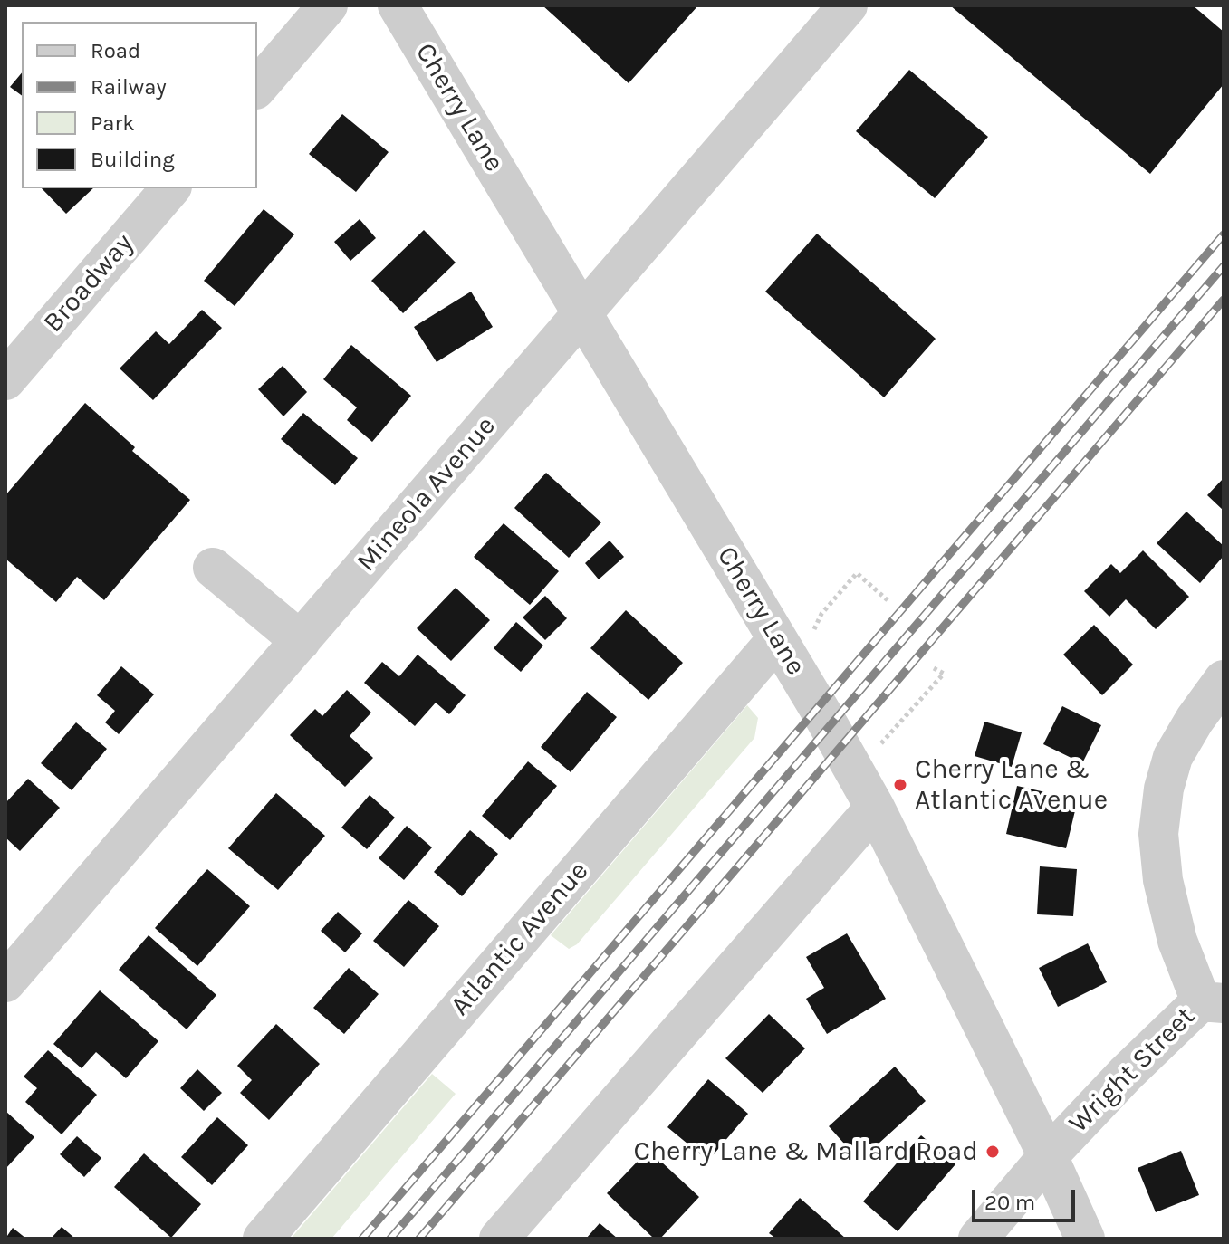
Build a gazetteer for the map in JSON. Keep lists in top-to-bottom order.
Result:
{
  "streets": {
    "street": [
      "Cherry Lane",
      "Broadway",
      "Mineola Avenue",
      "Atlantic Avenue",
      "Wright Street"
    ]
  },
  "crossings": [
    ["Cherry Lane", "Mineola Avenue"],
    ["Cherry Lane", "Atlantic Avenue"],
    ["Cherry Lane", "Wright Street"]
  ],
  "places": ["Cherry Lane & Atlantic Avenue", "Cherry Lane & Mallard Road"],
  "legend": [
    "Road",
    "Railway",
    "Park",
    "Building"
  ],
  "scale_bar": "20 m"
}
